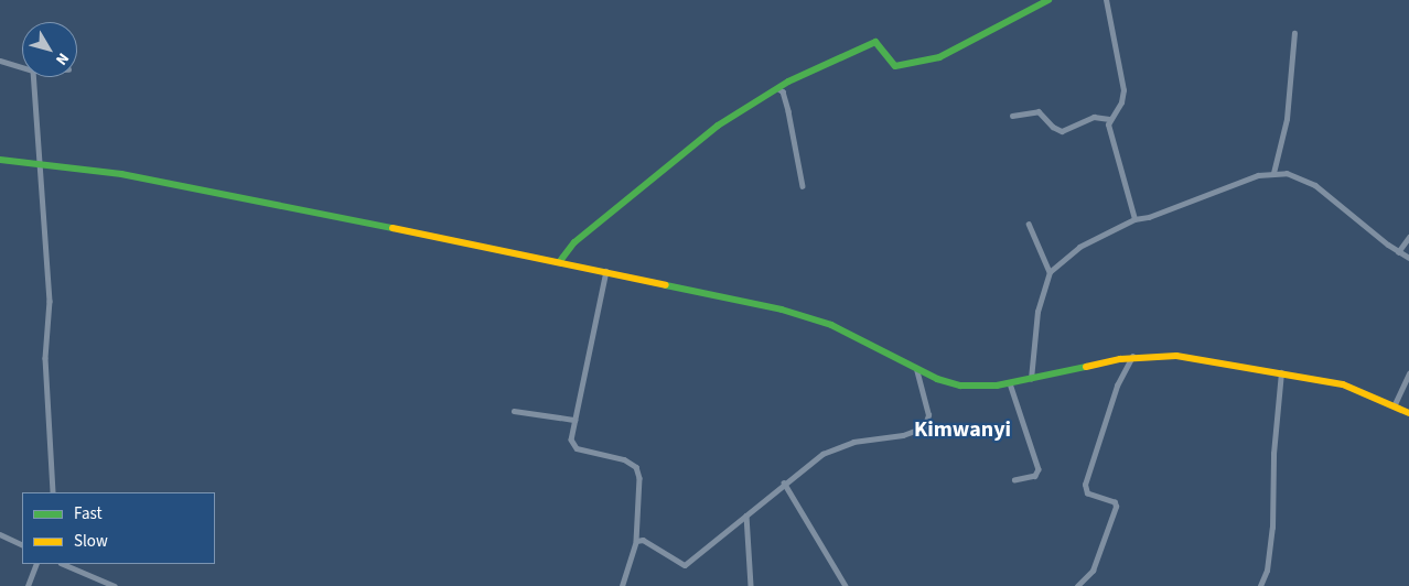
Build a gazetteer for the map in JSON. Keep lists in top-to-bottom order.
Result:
{
  "districts": ["Kimwanyi"],
  "legend": ["Fast", "Slow"],
  "north": "bottom right"
}
